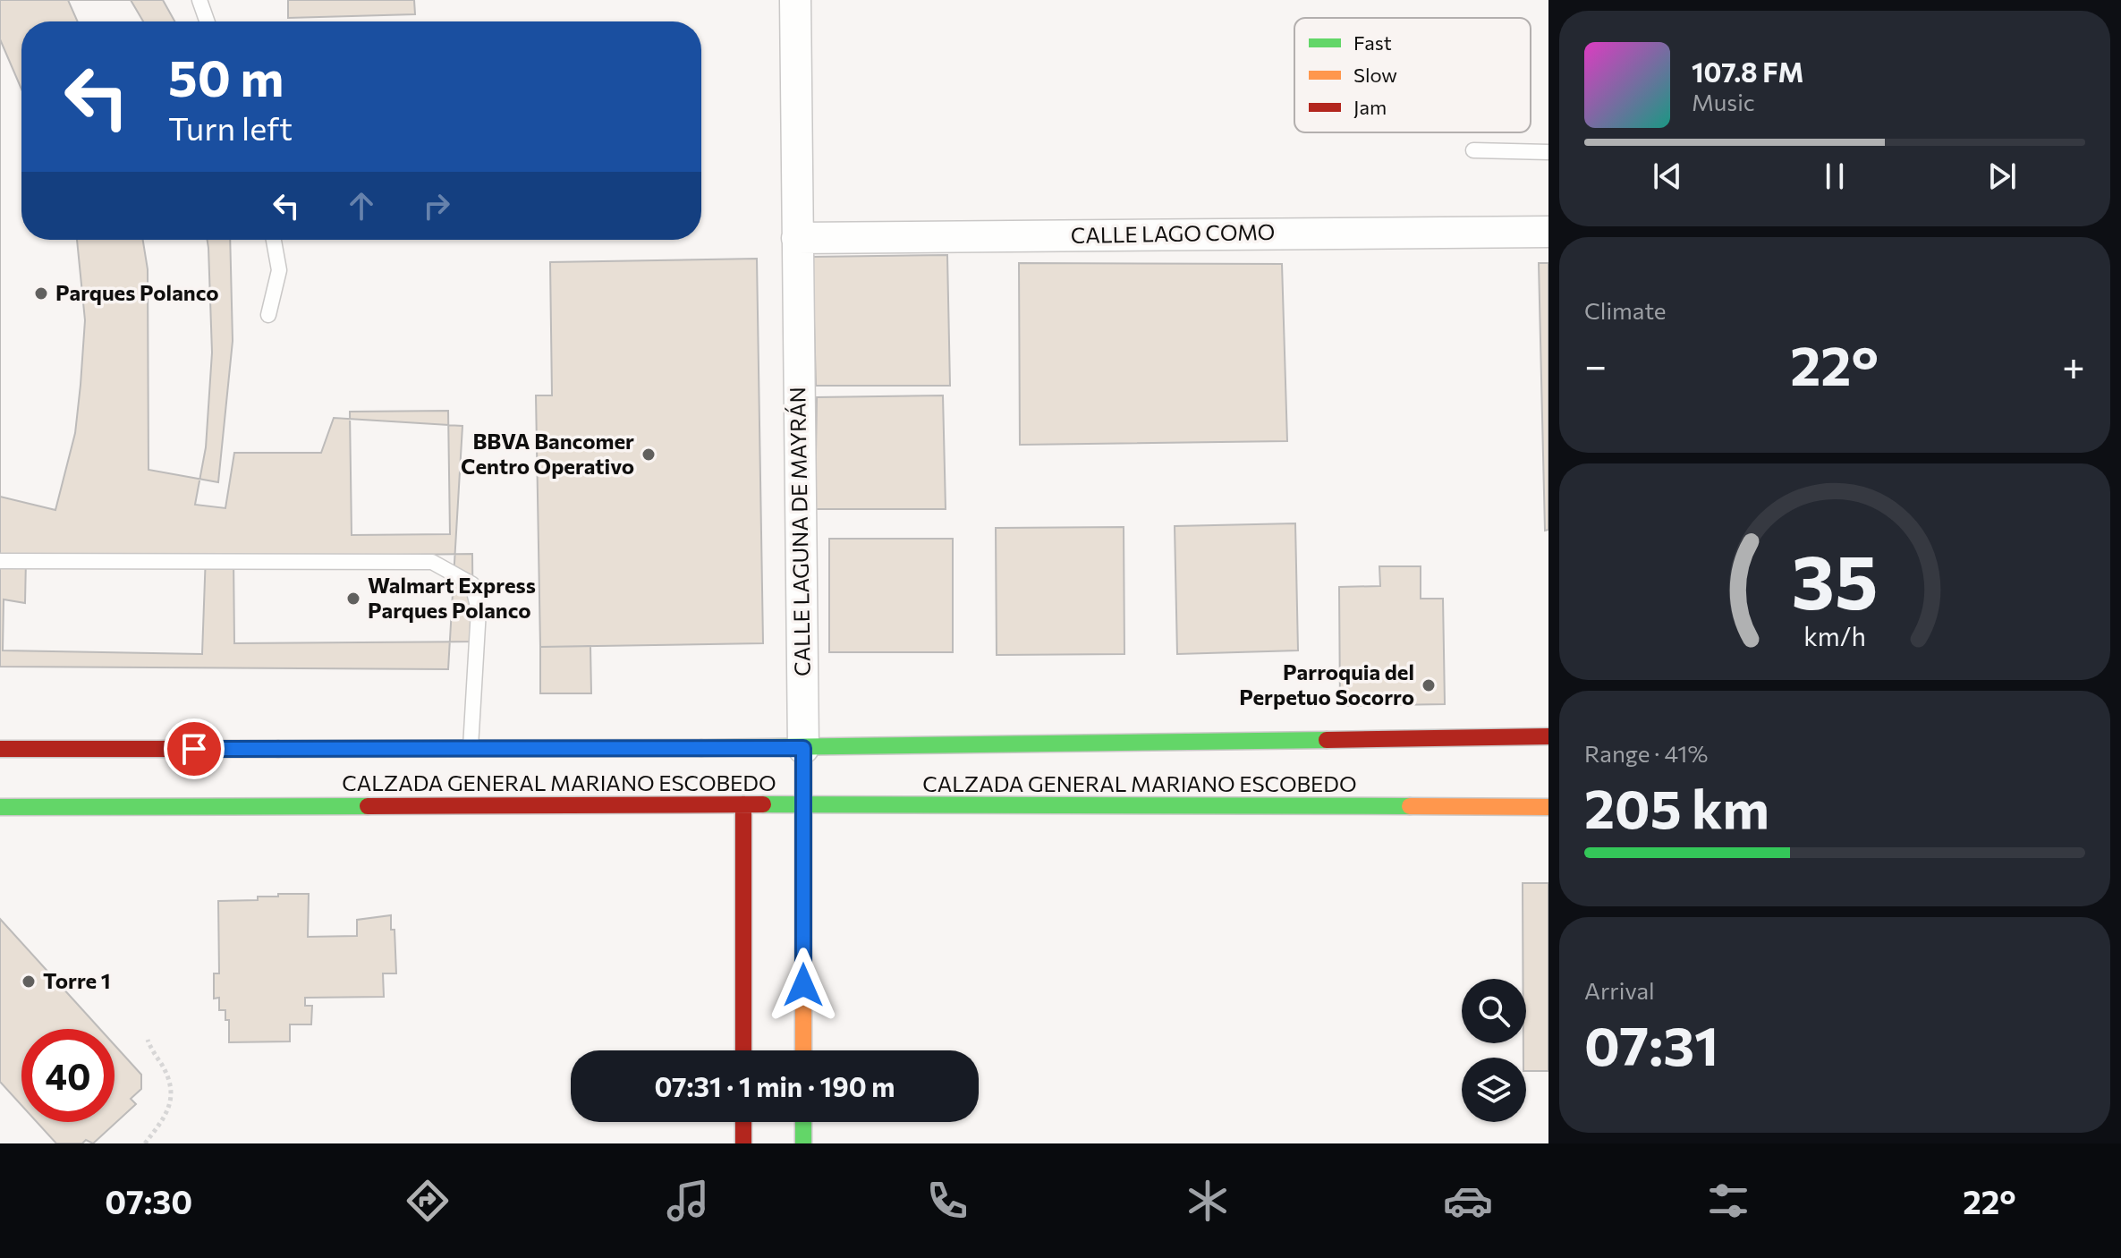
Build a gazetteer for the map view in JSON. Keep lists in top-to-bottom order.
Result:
{
  "streets": {
    "main road": ["CALLE LAGUNA DE MAYRÁN", "CALZADA GENERAL MARIANO ESCOBEDO"],
    "street": ["CALLE LAGO COMO"]
  },
  "crossings": [
    ["CALLE LAGO COMO", "CALLE LAGUNA DE MAYRÁN"],
    ["CALLE LAGUNA DE MAYRÁN", "CALZADA GENERAL MARIANO ESCOBEDO"]
  ],
  "places": [
    "Parques Polanco",
    "BBVA Bancomer Centro Operativo",
    "Walmart Express Parques Polanco",
    "Parroquia del Perpetuo Socorro",
    "Torre 1"
  ],
  "legend": ["Fast", "Slow", "Jam"],
  "page": {
    "turn": ["50 m", "Turn left"],
    "song": ["107.8 FM", "Music"],
    "tile": [
      "Climate",
      ["Range · 41%", "205 km"],
      ["Arrival", "07:31"]
    ],
    "heat": ["−", "22°", "+"],
    "limit": "40",
    "trip": "07:31 · 1 min · 190 m",
    "tabs": ["07:30", "22°"],
    "gauge": ["35", "km/h"]
  }
}
